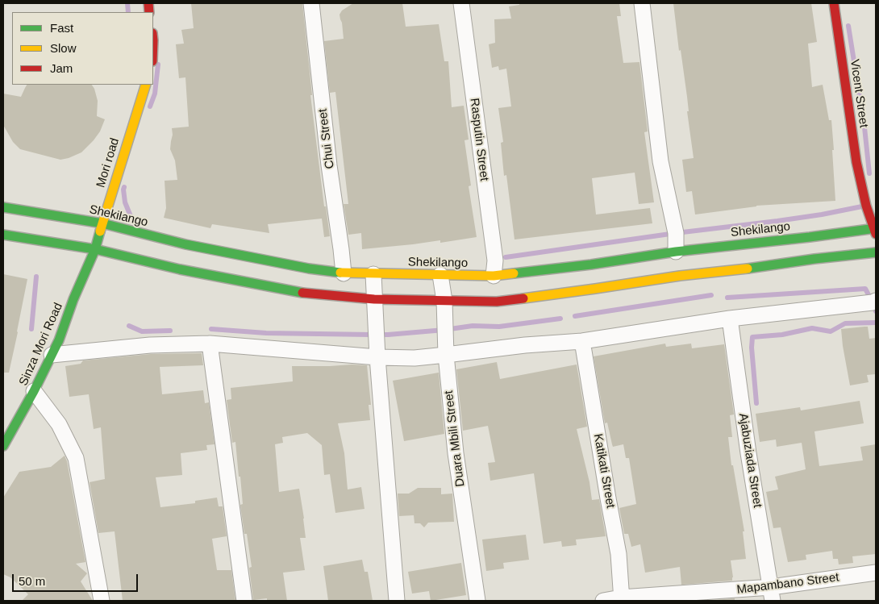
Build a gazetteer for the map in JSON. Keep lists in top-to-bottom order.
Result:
{
  "streets": {
    "main road": [
      "Vicent Street",
      "Mori road",
      "Shekilango",
      "Sinza Mori Road"
    ],
    "street": [
      "Chui Street",
      "Rasputin Street",
      "Duara Mbili Street",
      "Ajabuziada Street",
      "Katikati Street",
      "Mapambano Street"
    ]
  },
  "crossings": [
    ["Vicent Street", "Shekilango"],
    ["Chui Street", "Shekilango"],
    ["Rasputin Street", "Shekilango"],
    ["Mori road", "Shekilango"],
    ["Mori road", "Sinza Mori Road"],
    ["Shekilango", "Duara Mbili Street"],
    ["Ajabuziada Street", "Mapambano Street"],
    ["Katikati Street", "Mapambano Street"]
  ],
  "legend": ["Fast", "Slow", "Jam"],
  "scale_bar": "50 m"
}
